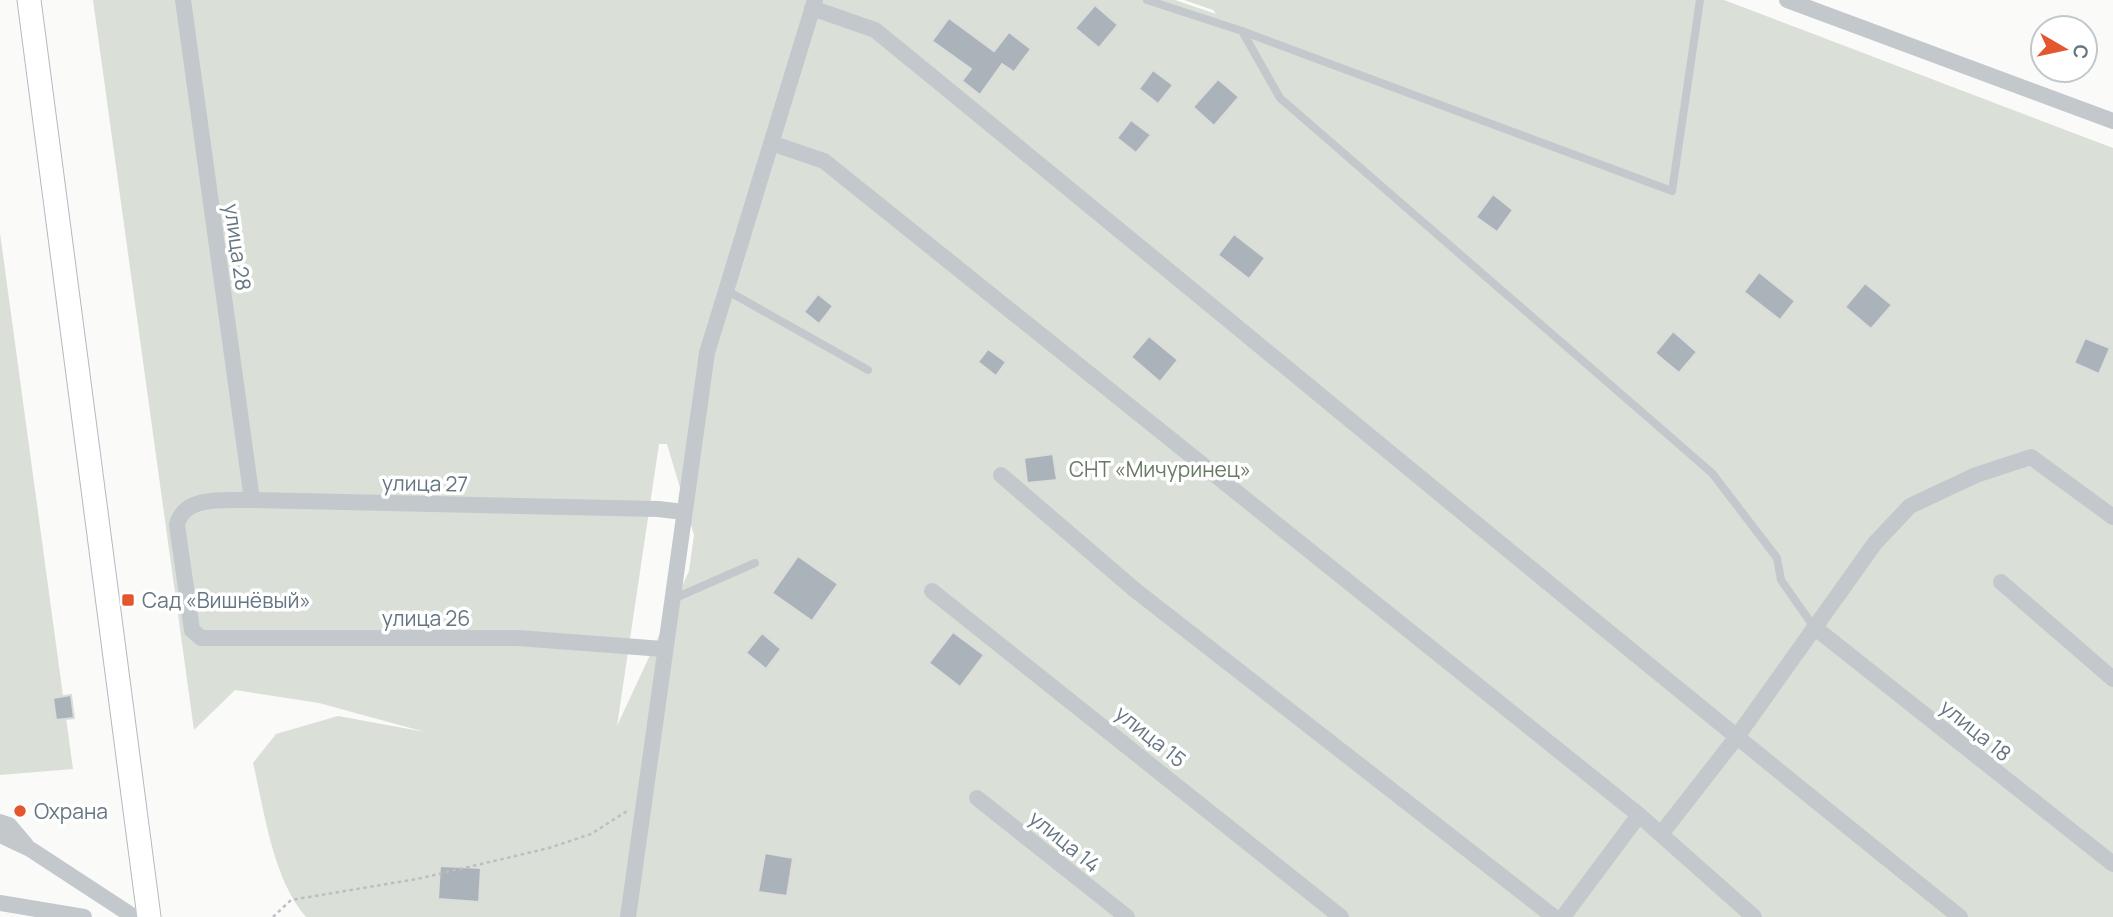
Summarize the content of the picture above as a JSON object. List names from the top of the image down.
{
  "streets": {
    "street": [
      "улица 28",
      "улица 27",
      "улица 26",
      "улица 18",
      "улица 15",
      "улица 14"
    ]
  },
  "crossings": [
    ["улица 28", "улица 27"],
    ["улица 27", "улица 26"]
  ],
  "parks": ["СНТ «Мичуринец»"],
  "places": {
    "transit": ["Сад «Вишнёвый»"],
    "other": ["Охрана"]
  },
  "north": "right"
}
